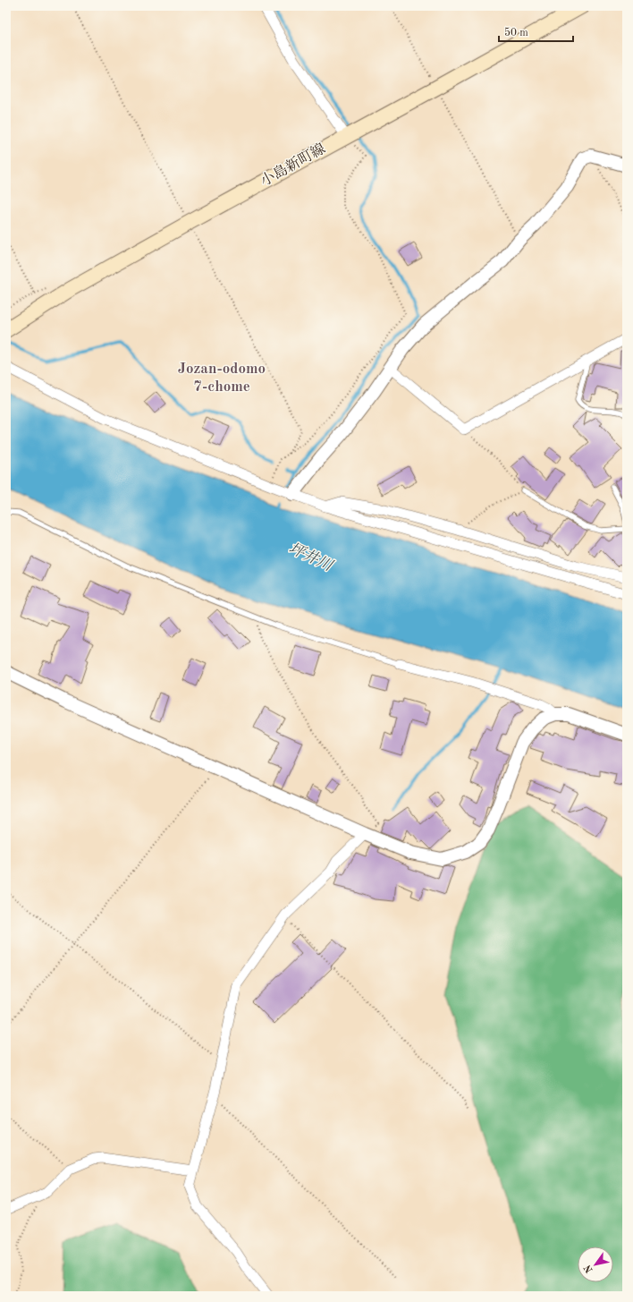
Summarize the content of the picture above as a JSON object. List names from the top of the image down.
{
  "streets": {
    "main road": ["小島新町線"]
  },
  "districts": ["Jozan-odomo 7-chome"],
  "water": ["坪井川"],
  "scale_bar": "50 m",
  "north": "bottom left"
}
